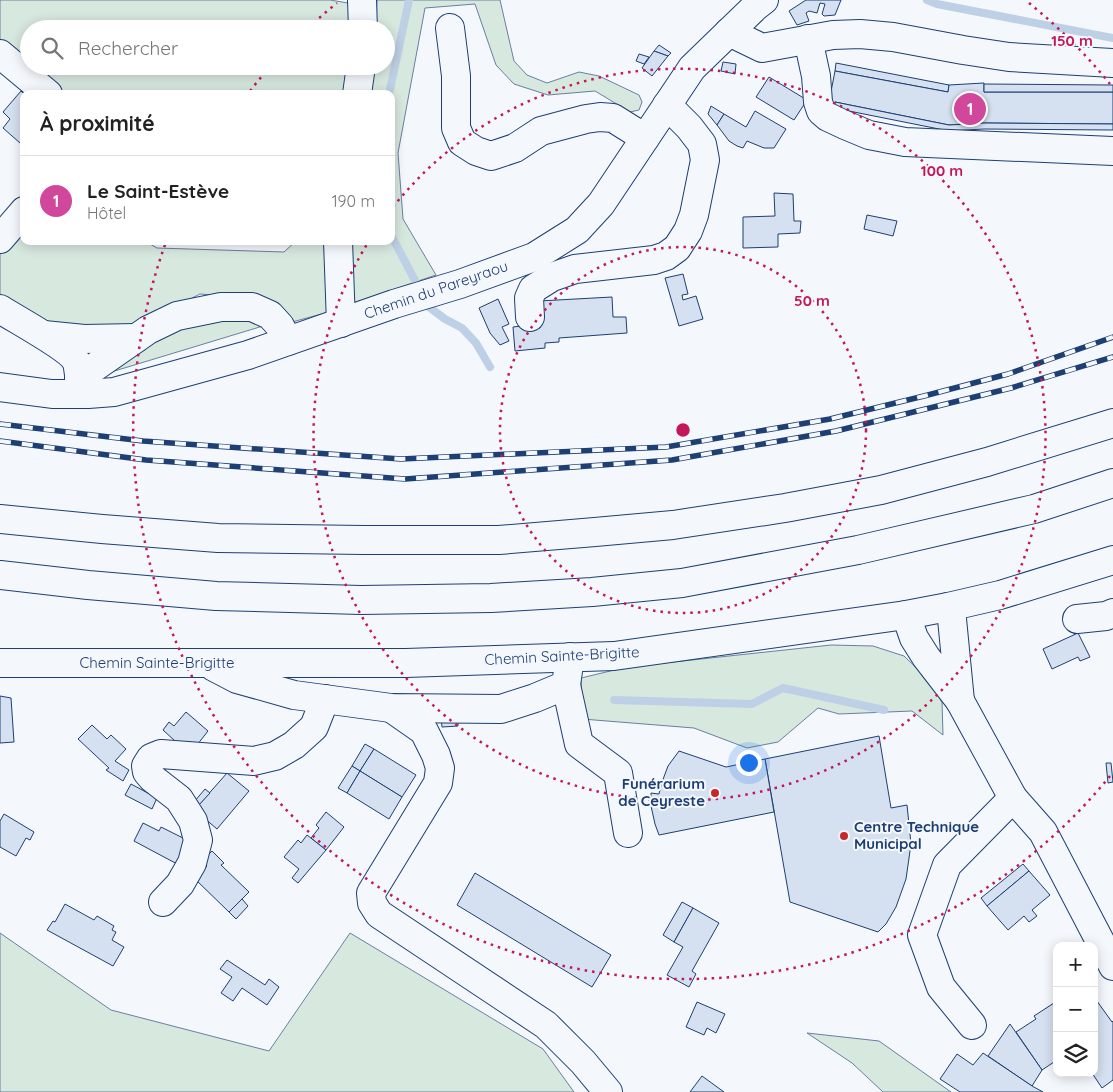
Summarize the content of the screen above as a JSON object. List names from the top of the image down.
{
  "streets": {
    "main road": ["Chemin du Pareyraou", "Chemin Sainte-Brigitte"]
  },
  "places": ["Funérarium de Ceyreste", "Centre Technique Municipal"],
  "page": {
    "search": "Rechercher",
    "heading": "À proximité",
    "pins": "1",
    "list": [
      {
        "mark": "1",
        "name": "Le Saint-Estève",
        "note": "Hôtel",
        "value": "190 m"
      }
    ],
    "map_buttons": ["+", "−"]
  },
  "rings": ["150 m", "100 m", "50 m"]
}
